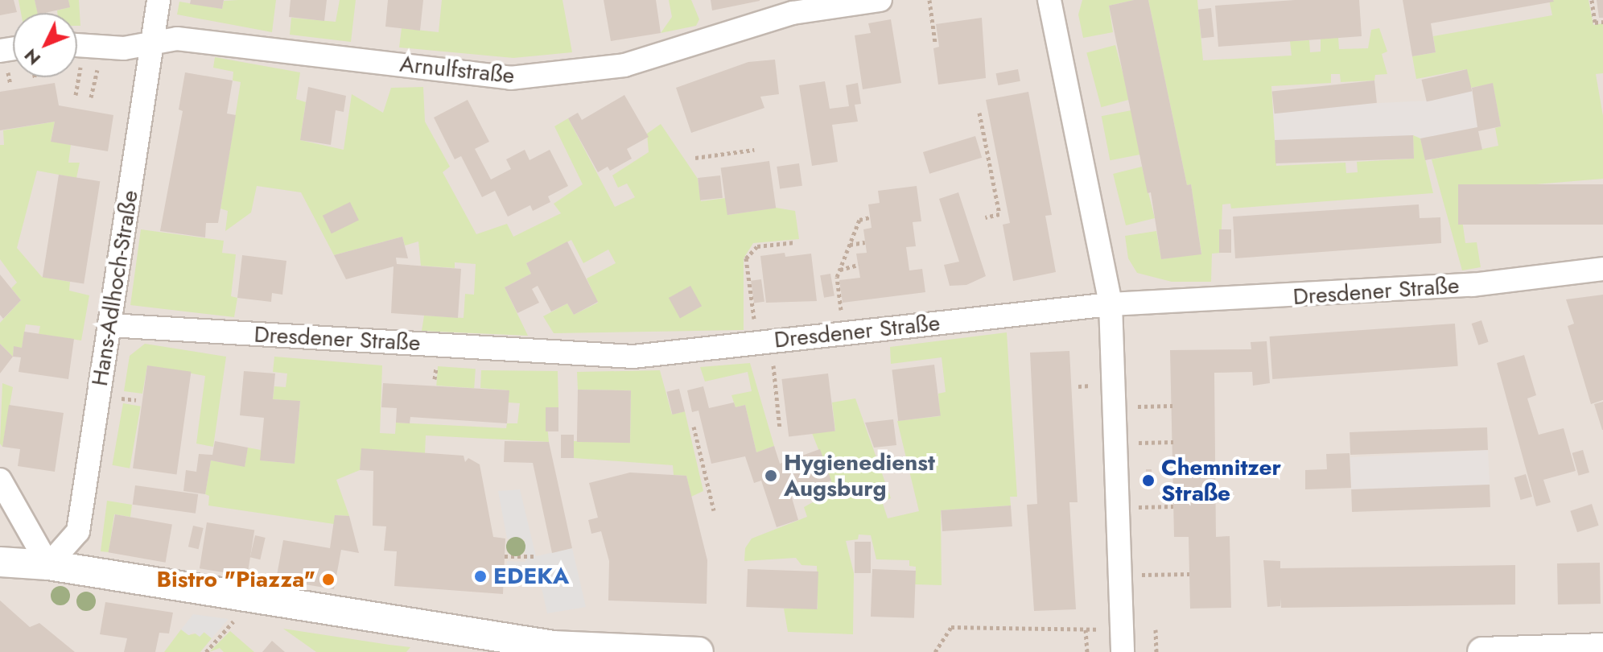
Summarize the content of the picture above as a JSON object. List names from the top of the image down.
{
  "streets": {
    "street": ["Arnulfstraße", "Hans-Adlhoch-Straße", "Dresdener Straße"]
  },
  "crossings": [
    ["Arnulfstraße", "Hans-Adlhoch-Straße"],
    ["Hans-Adlhoch-Straße", "Dresdener Straße"]
  ],
  "places": [
    "Hygienedienst Augsburg",
    "Chemnitzer Straße",
    "EDEKA",
    "Bistro \"Piazza\""
  ],
  "north": "bottom left"
}
